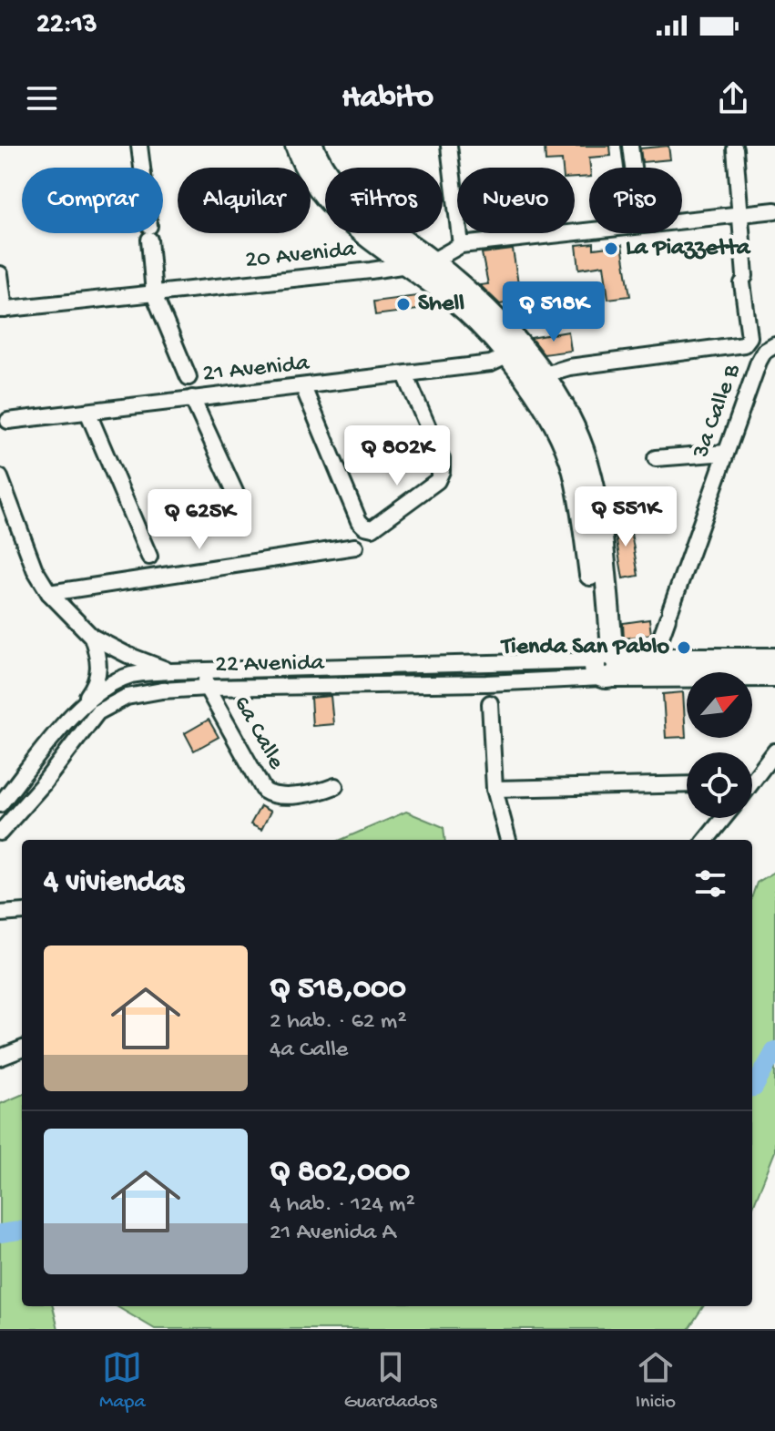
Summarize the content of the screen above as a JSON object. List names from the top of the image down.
{
  "streets": {
    "street": [
      "20 Avenida",
      "21 Avenida",
      "3a Calle B",
      "22 Avenida",
      "6a Calle"
    ]
  },
  "crossings": [
    ["20 Avenida", "3a Calle B"],
    ["22 Avenida", "6a Calle"]
  ],
  "places": ["La Piazzetta", "Shell", "Tienda San Pablo"],
  "north": "top right",
  "page": {
    "status": "22:13",
    "header": "Habito",
    "chip": [
      "Comprar",
      "Alquilar",
      "Filtros",
      "Nuevo",
      "Piso"
    ],
    "price": [
      "Q 518K",
      "Q 802K",
      "Q 551K",
      "Q 625K"
    ],
    "heading": "4 viviendas",
    "list": [
      {
        "name": "Q 518,000",
        "note": "2 hab. · 62 m² · 4a Calle"
      },
      {
        "name": "Q 802,000",
        "note": "4 hab. · 124 m² · 21 Avenida A"
      }
    ],
    "tabs": ["Mapa", "Guardados", "Inicio"]
  }
}
